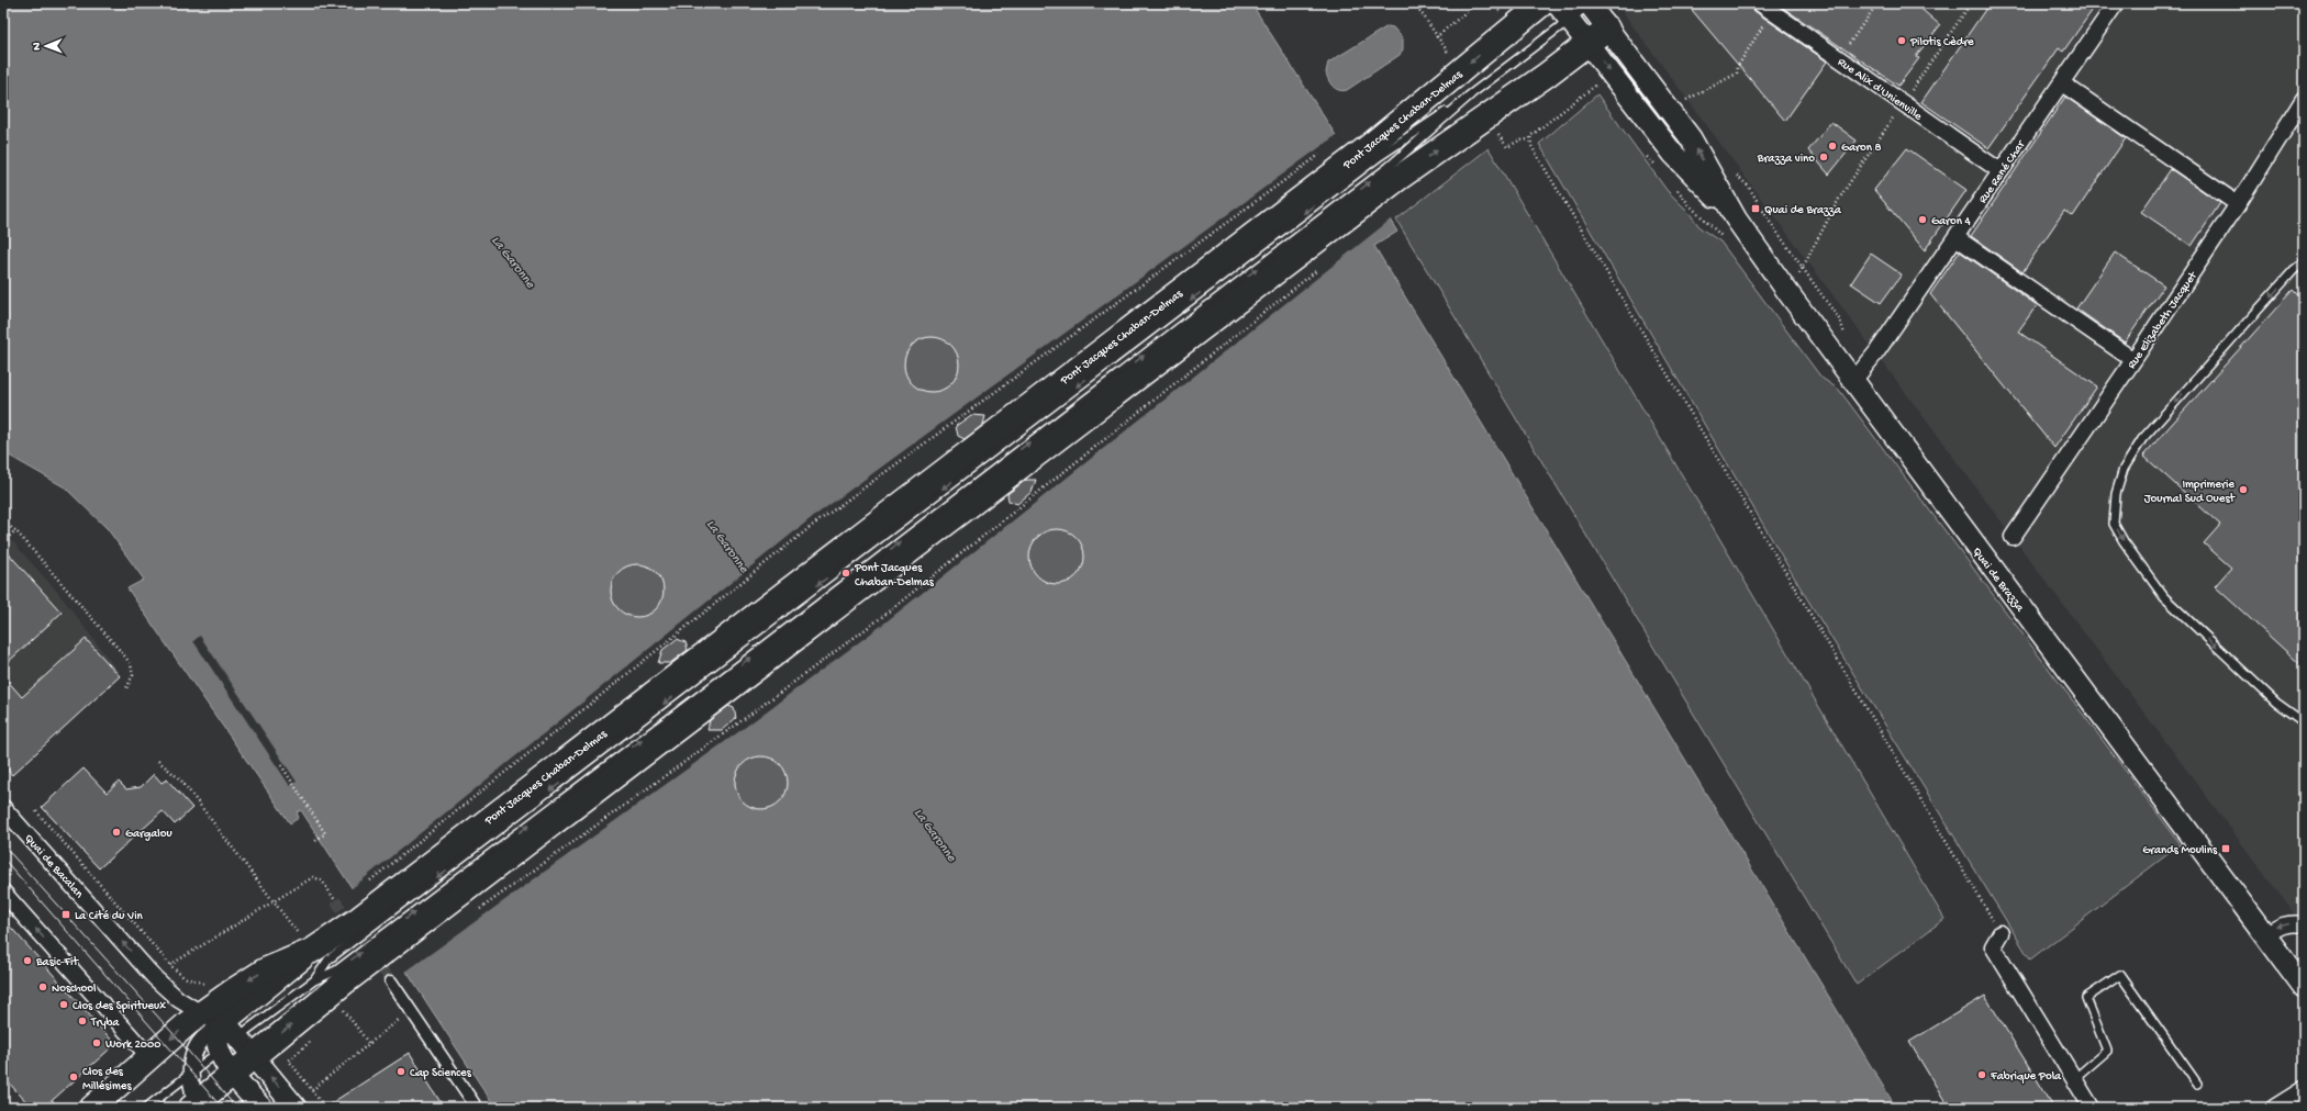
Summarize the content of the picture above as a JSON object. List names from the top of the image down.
{
  "streets": {
    "main road": ["Pont Jacques Chaban-Delmas", "Quai de Brazza"],
    "street": [
      "Rue Alix d'Unienville",
      "Rue René Char",
      "Rue Elizabeth Jacquet",
      "Quai de Bacalan"
    ]
  },
  "crossings": [
    ["Rue Alix d'Unienville", "Rue René Char"],
    ["Pont Jacques Chaban-Delmas", "Quai de Bacalan"],
    ["Rue René Char", "Quai de Brazza"]
  ],
  "water": ["La Garonne"],
  "places": {
    "other": [
      "Pilotis Cèdre",
      "Garon 8",
      "Brazza vino",
      "Garon 4",
      "Imprimerie Journal Sud Ouest",
      "Pont Jacques Chaban-Delmas",
      "Gargalou",
      "Basic-Fit",
      "Noschool",
      "Clos des Spiritueux",
      "Tryba",
      "Work 2000",
      "Cap Sciences",
      "Fabrique Pola",
      "Clos des Millésimes"
    ],
    "transit": ["Quai de Brazza", "Grands Moulins", "La Cité du Vin"]
  },
  "north": "left"
}
